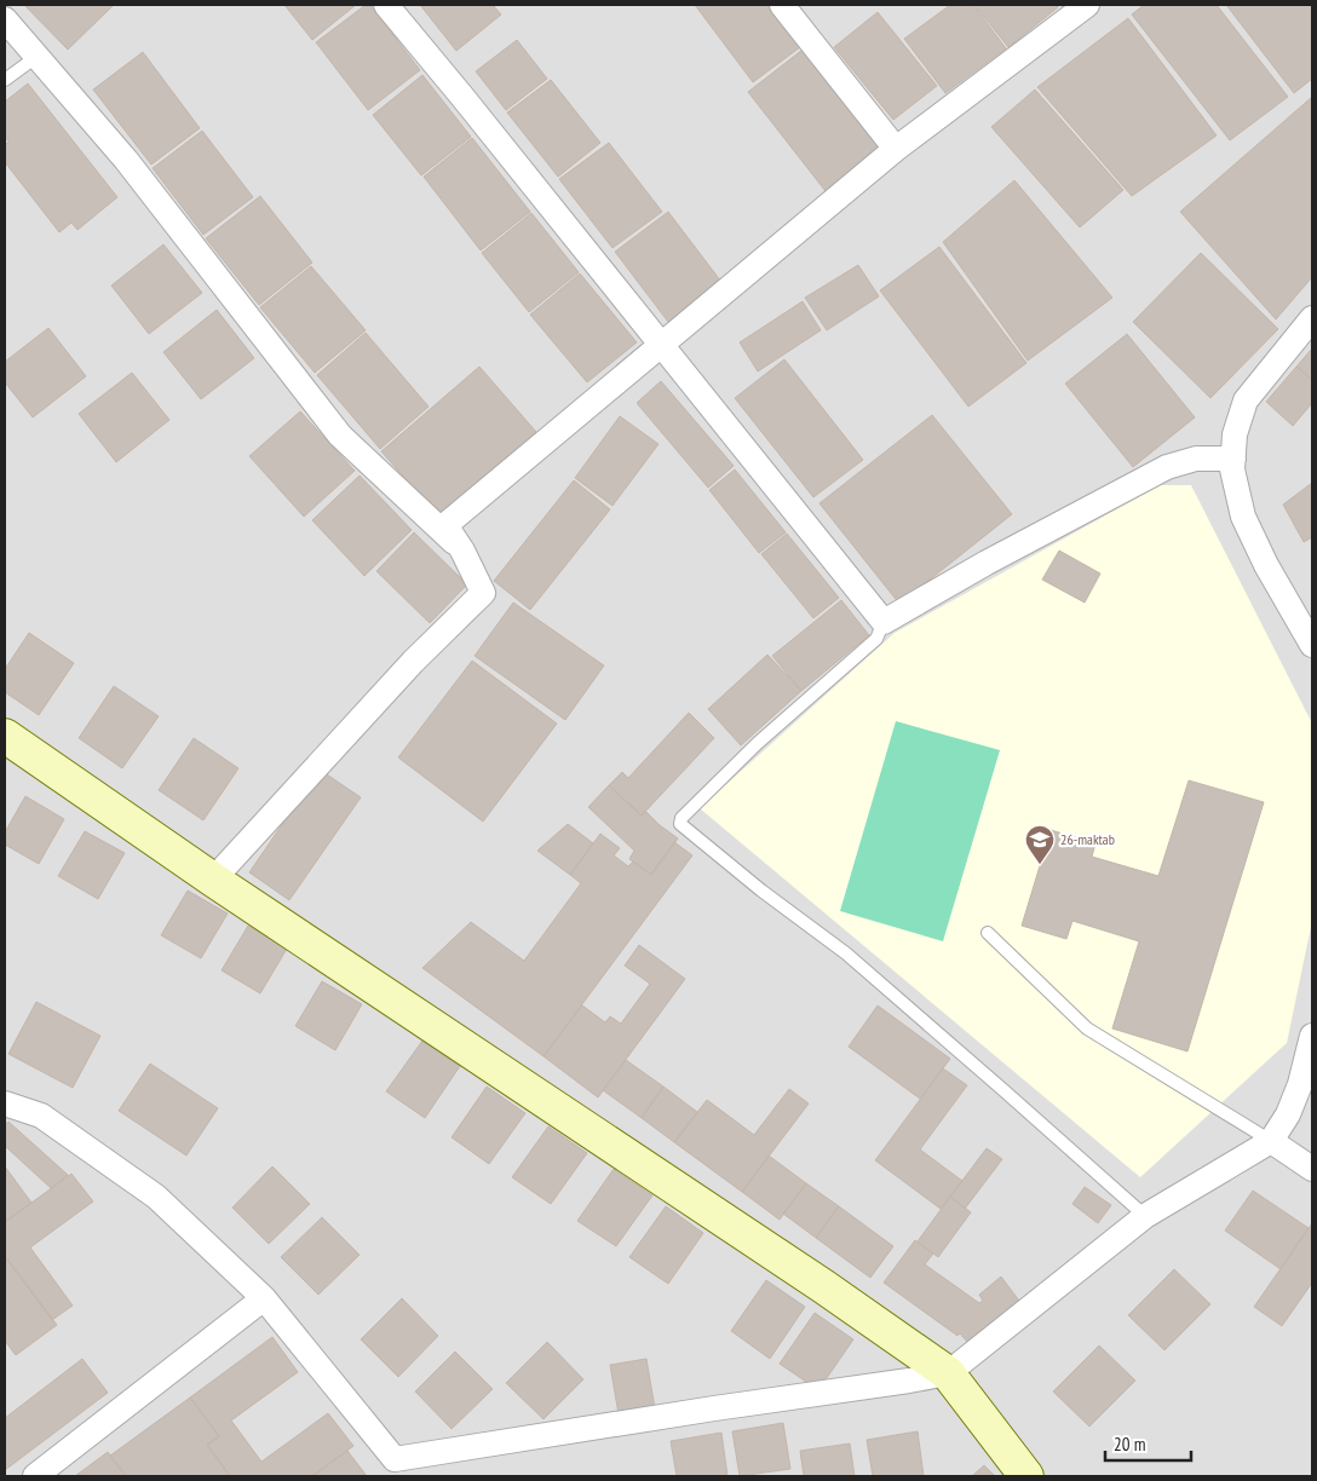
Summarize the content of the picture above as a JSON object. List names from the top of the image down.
{
  "places": {
    "school or university": ["26-maktab"]
  },
  "scale_bar": "20 m"
}
